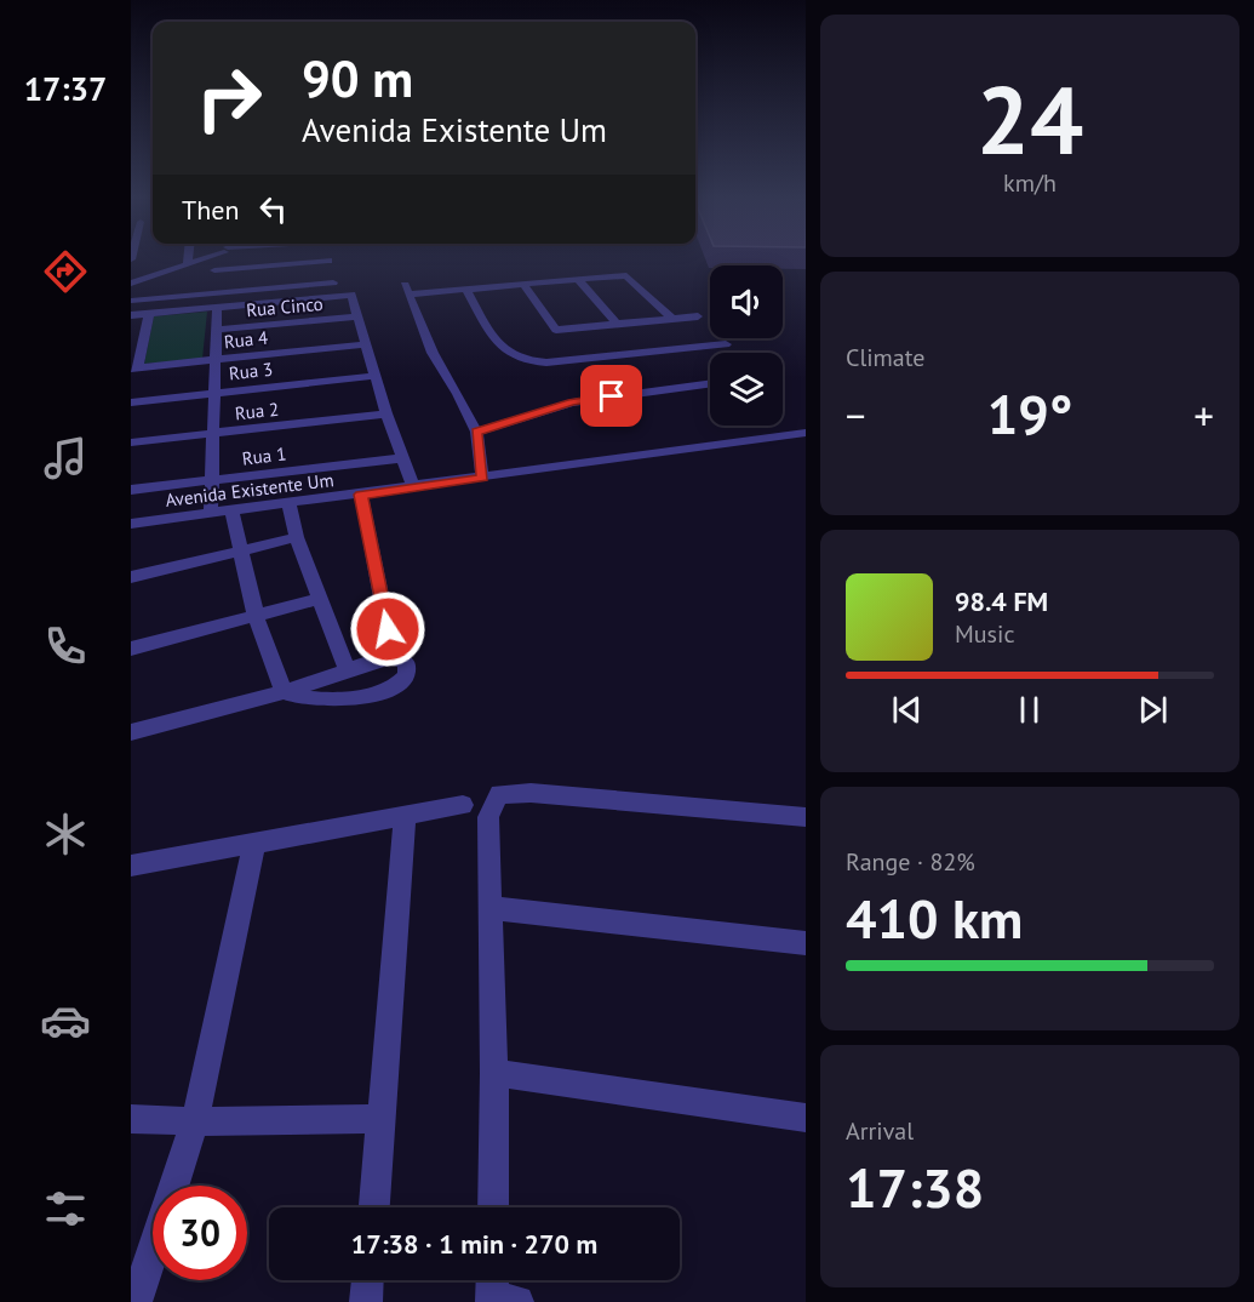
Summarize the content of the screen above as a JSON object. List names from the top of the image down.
{
  "streets": {
    "street": [
      "Rua Cinco",
      "Rua 4",
      "Rua 3",
      "Rua 2",
      "Rua 1",
      "Avenida Existente Um"
    ]
  },
  "page": {
    "tabs": "17:37",
    "tile": [
      ["24", "km/h"],
      "Climate",
      ["Range · 82%", "410 km"],
      ["Arrival", "17:38"]
    ],
    "turn": ["90 m", "Avenida Existente Um"],
    "then": "Then",
    "heat": ["−", "19°", "+"],
    "song": ["98.4 FM", "Music"],
    "limit": "30",
    "trip": "17:38 · 1 min · 270 m"
  }
}
